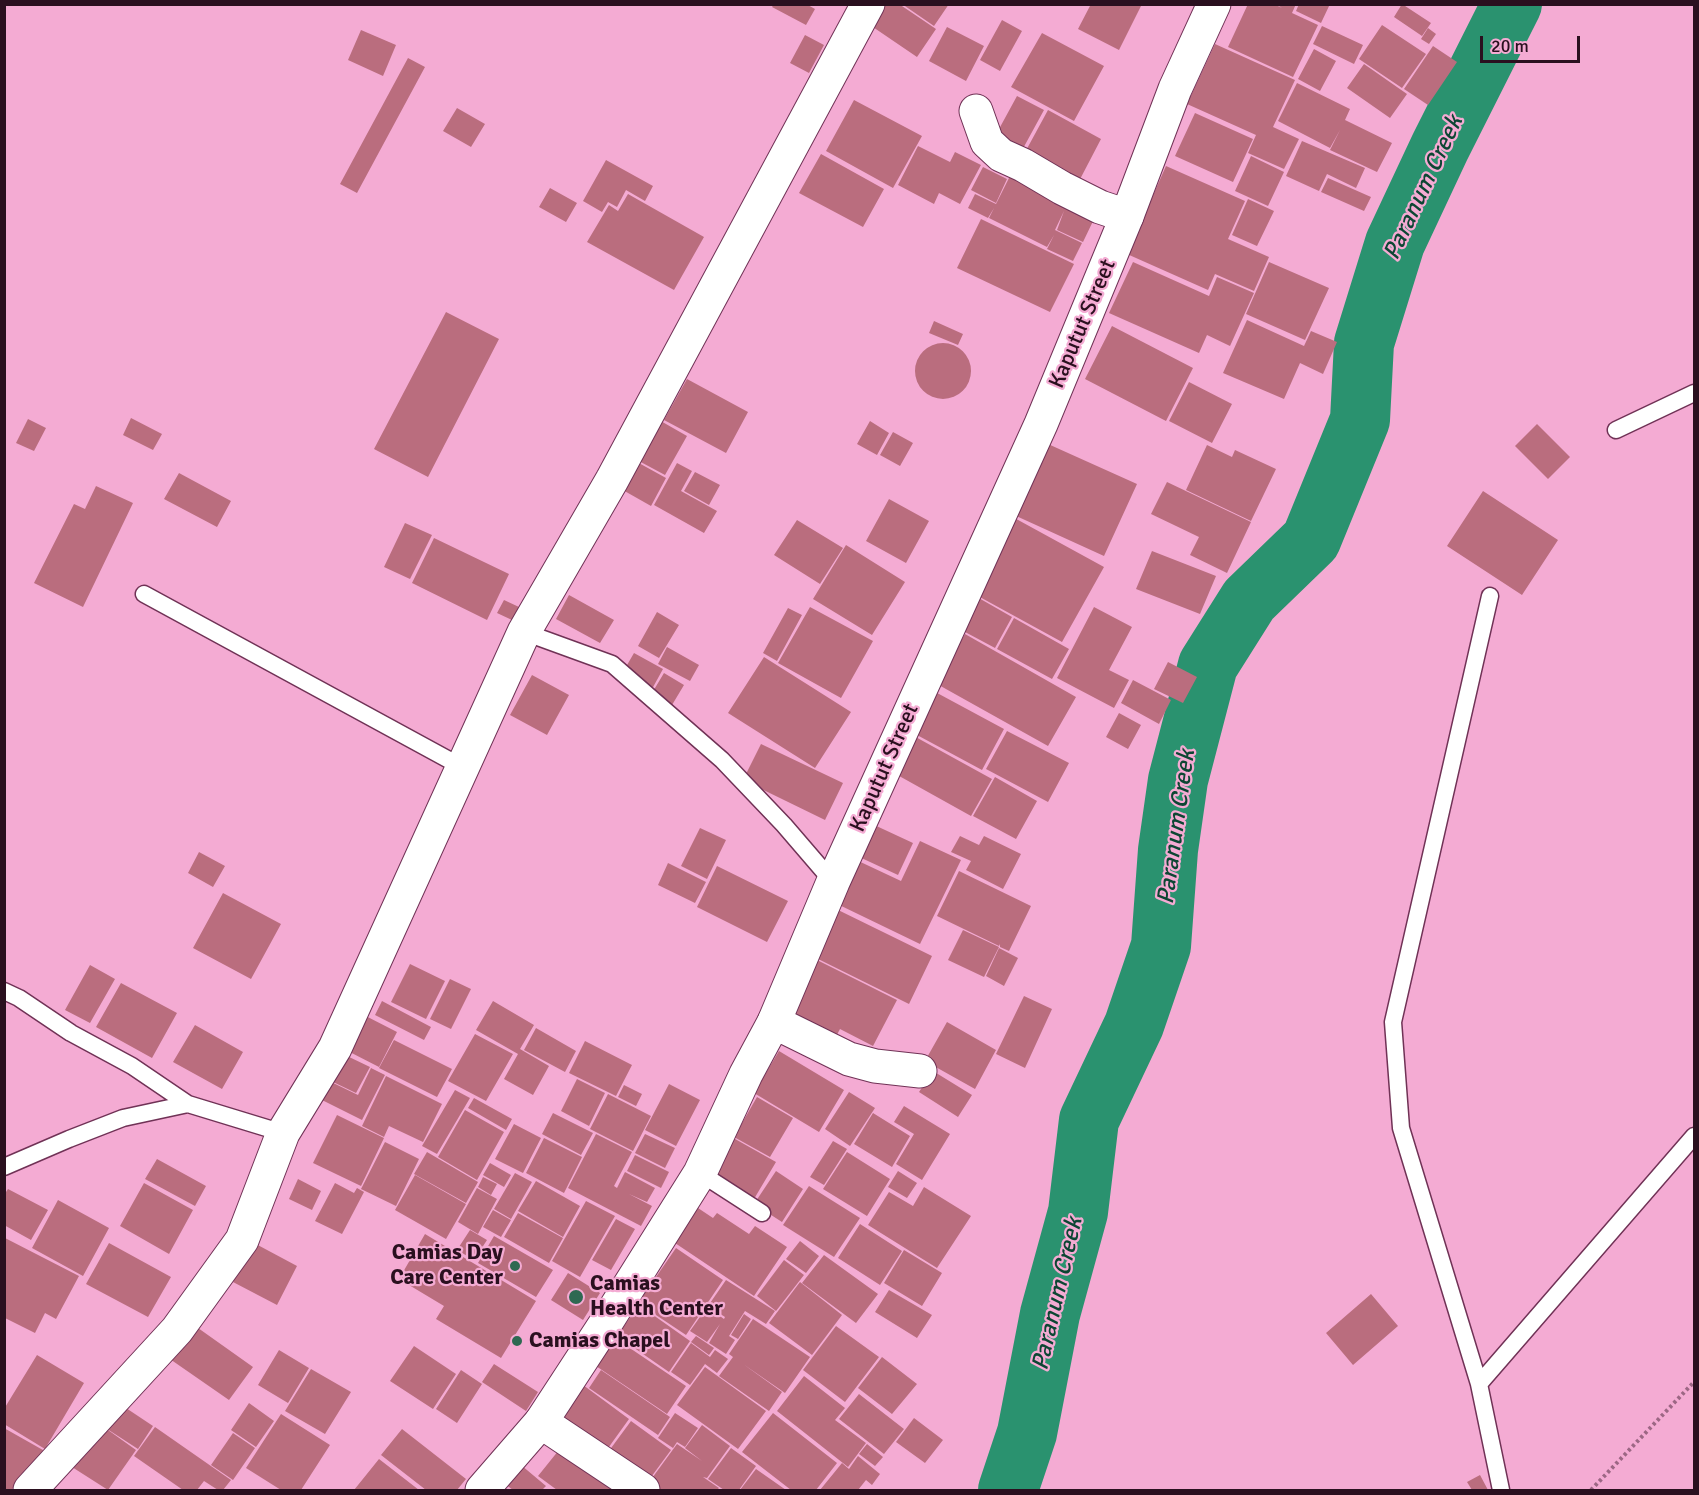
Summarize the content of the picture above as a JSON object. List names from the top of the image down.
{
  "streets": {
    "street": ["Kaputut Street"]
  },
  "water": ["Paranum Creek"],
  "places": ["Camias Day Care Center", "Camias Health Center", "Camias Chapel"],
  "scale_bar": "20 m"
}
